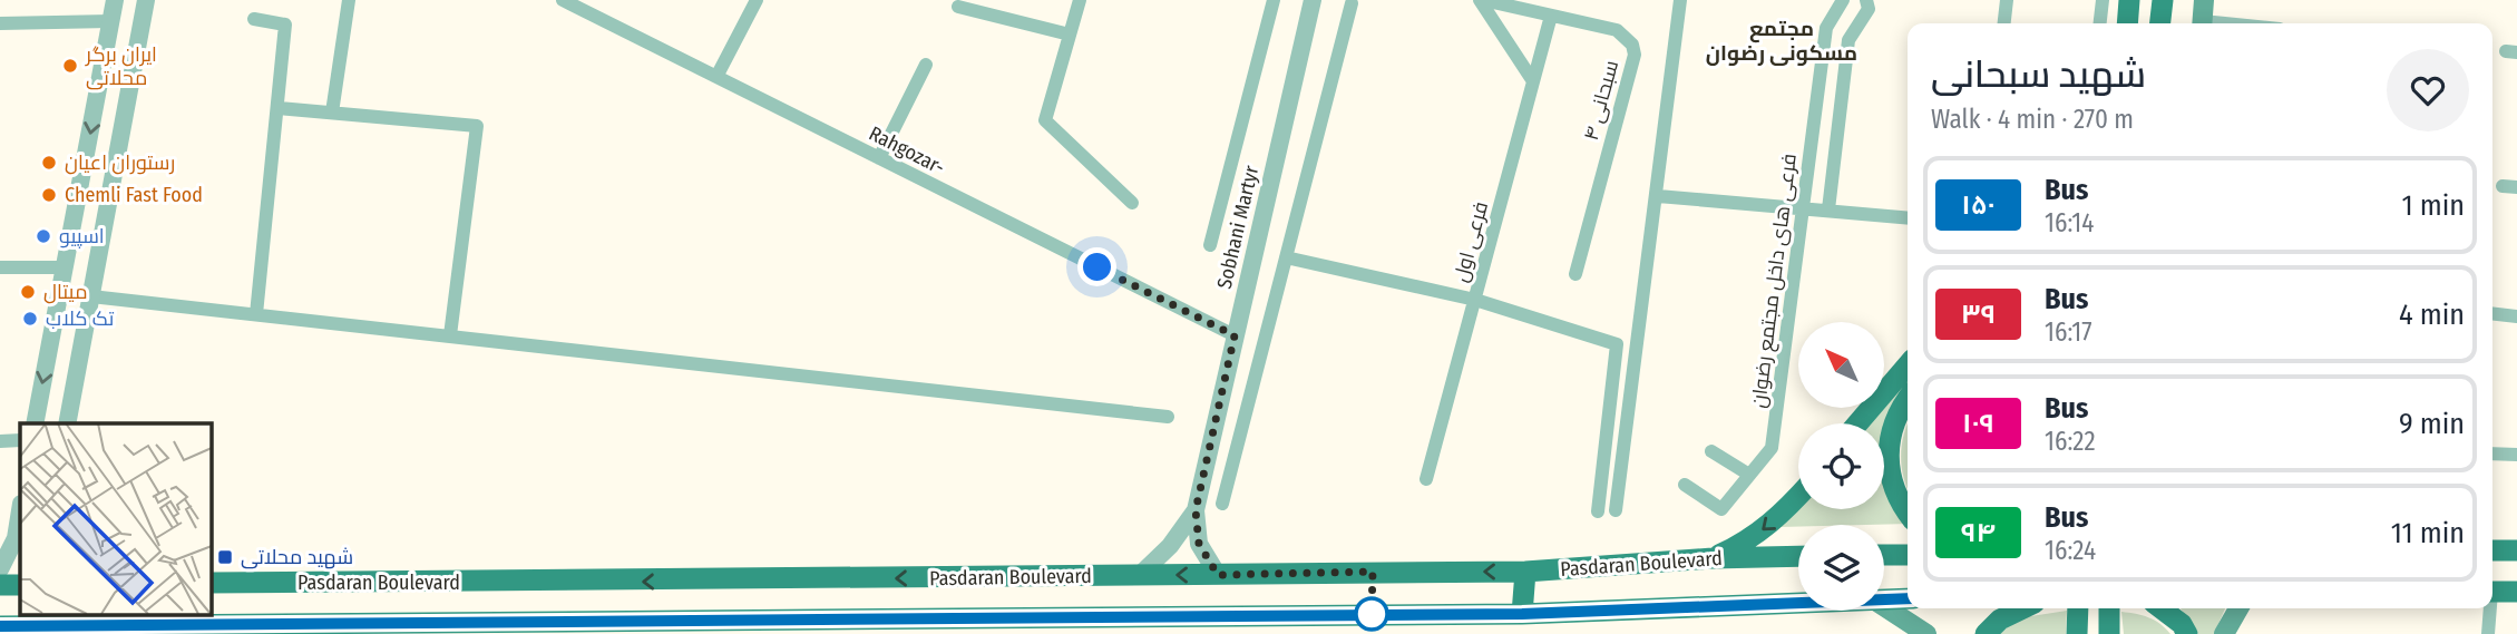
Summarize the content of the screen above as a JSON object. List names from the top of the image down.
{
  "streets": {
    "main road": ["Pasdaran Boulevard"],
    "street": [
      "سبحانی ۴",
      "Rahgozar-",
      "Sobhani Martyr",
      "فرعی اول",
      "فرعی های داخل مجتمع رضوان"
    ]
  },
  "crossings": [
    ["سبحانی ۴", "فرعی اول"],
    ["Rahgozar-", "Sobhani Martyr"]
  ],
  "districts": ["مجتمع مسکونی رضوان"],
  "places": {
    "other": [
      "ایران برگر محلاتی",
      "رستوران اعیان",
      "Chemli Fast Food",
      "اسپیو",
      "میتال",
      "تک کلاب"
    ],
    "transit": ["شهید محلاتی"]
  },
  "lines": ["bus line ۱۵۰"],
  "north": "top left",
  "page": {
    "heading": ["شهید سبحانی", "Walk · 4 min · 270 m"],
    "list": [
      {
        "mark": "۱۵۰",
        "name": "Bus",
        "note": "16:14",
        "value": "1 min"
      },
      {
        "mark": "۳۹",
        "name": "Bus",
        "note": "16:17",
        "value": "4 min"
      },
      {
        "mark": "۱۰۹",
        "name": "Bus",
        "note": "16:22",
        "value": "9 min"
      },
      {
        "mark": "۹۴",
        "name": "Bus",
        "note": "16:24",
        "value": "11 min"
      }
    ]
  }
}
